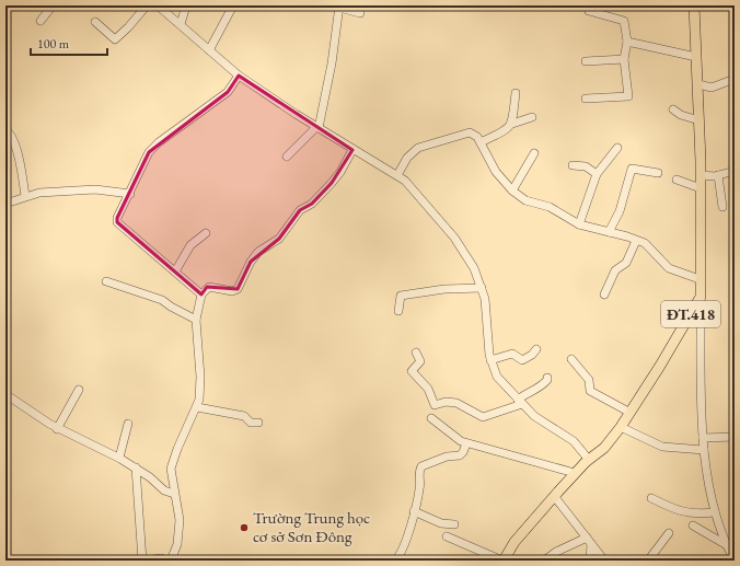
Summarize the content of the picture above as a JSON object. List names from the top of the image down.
{
  "streets": {
    "main road": ["ĐT.418"]
  },
  "places": ["Trường Trung học cơ sở Sơn Đông"],
  "scale_bar": "100 m"
}
